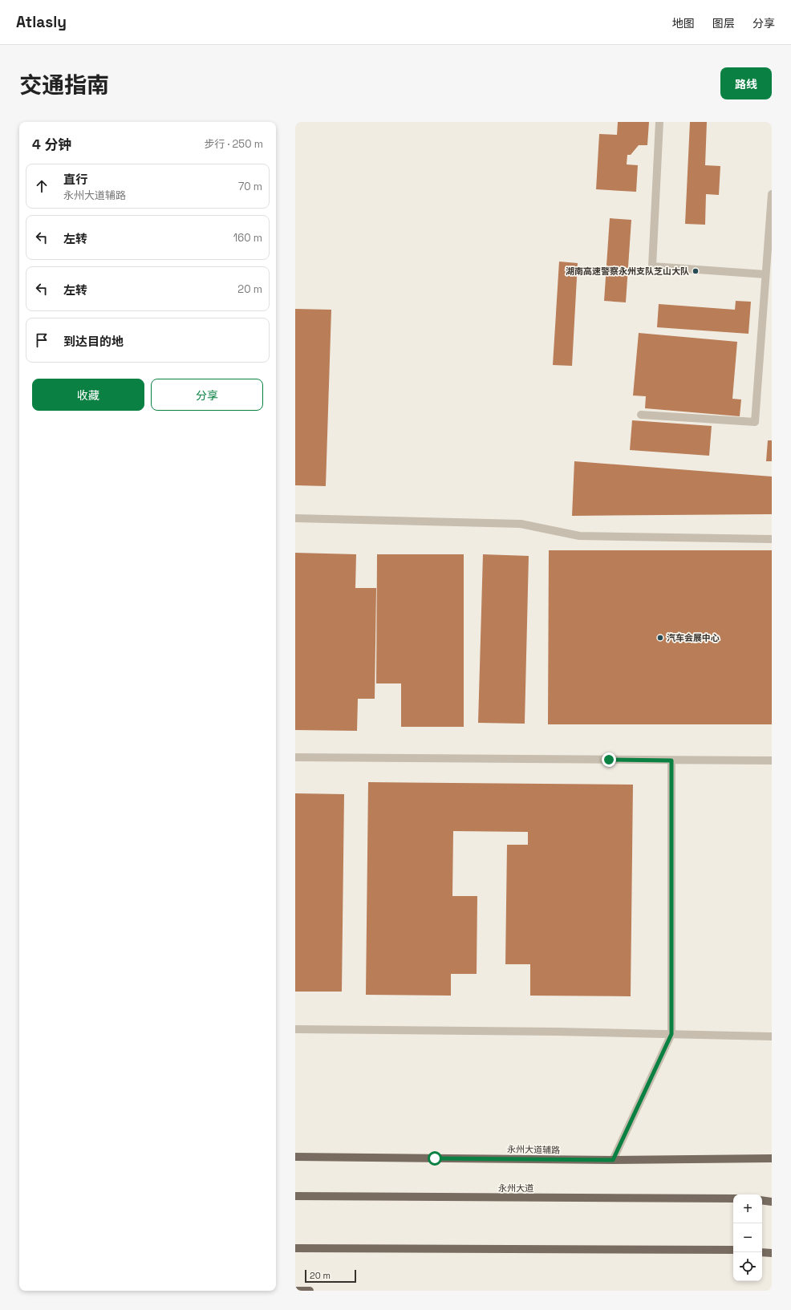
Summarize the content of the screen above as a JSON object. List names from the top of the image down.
{
  "streets": {
    "main road": ["永州大道辅路", "永州大道"]
  },
  "places": ["湖南高速警察永州支队芝山大队", "汽车会展中心"],
  "scale_bar": "20 m",
  "page": {
    "header": "Atlasly",
    "nav": ["地图", "图层", "分享"],
    "title": "交通指南",
    "buttons": [
      "路线",
      ["收藏", "分享"]
    ],
    "heading": ["4 分钟", "步行 · 250 m"],
    "list": [
      ["直行", "永州大道辅路", "70 m"],
      ["左转", "160 m"],
      ["左转", "20 m"],
      "到达目的地"
    ],
    "map_buttons": ["+", "−"],
    "scale": "20 m"
  }
}
